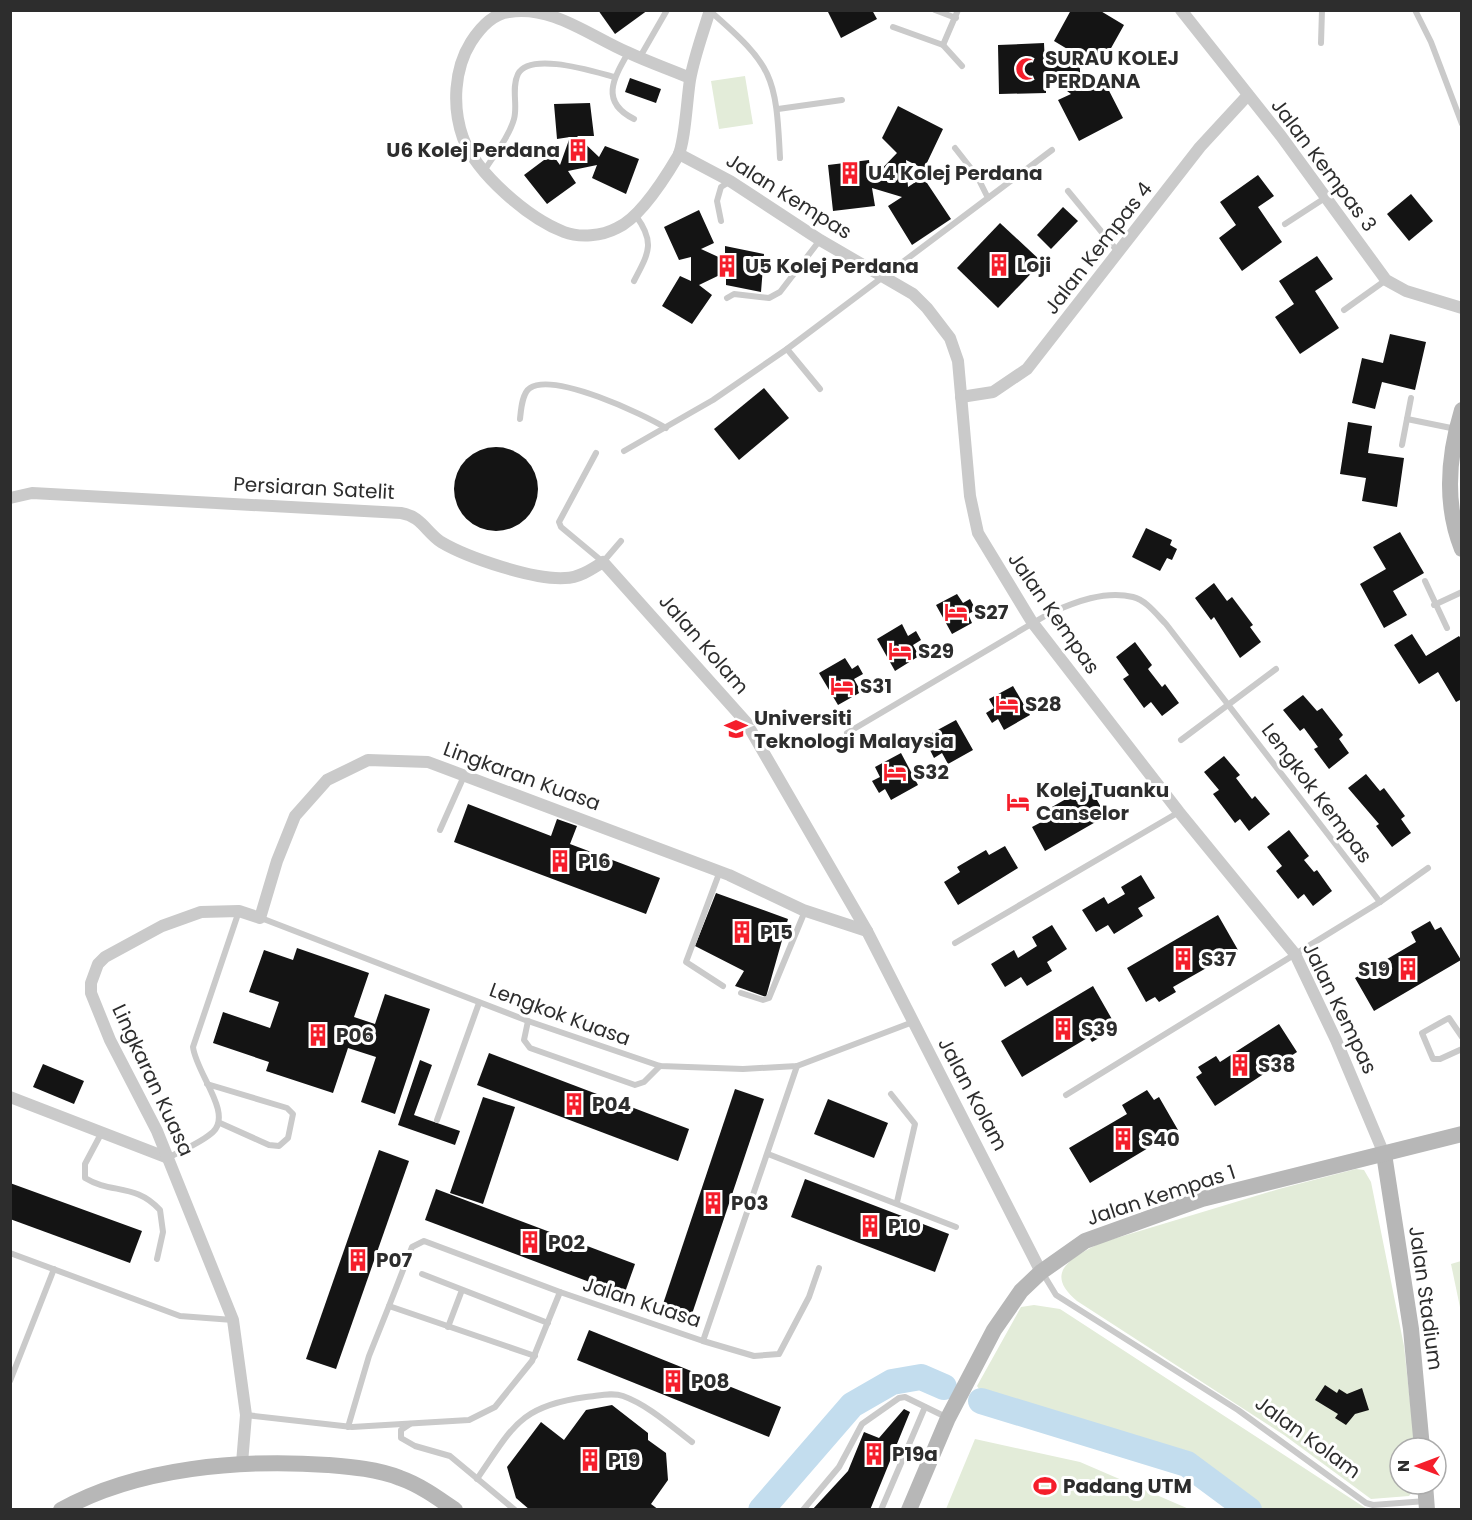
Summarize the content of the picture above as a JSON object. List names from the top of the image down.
{
  "streets": {
    "street": [
      "Jalan Kempas 3",
      "Jalan Kempas",
      "Jalan Kempas 4",
      "Persiaran Satelit",
      "Jalan Kolam",
      "Lingkaran Kuasa",
      "Jalan Kempas 1",
      "Jalan Stadium"
    ],
    "lane": ["Lengkok Kempas", "Lengkok Kuasa", "Jalan Kuasa"]
  },
  "crossings": [
    ["Jalan Kempas 3", "Jalan Kempas 4"],
    ["Jalan Kempas", "Jalan Kempas 4"],
    ["Jalan Kempas", "Lengkok Kempas"],
    ["Jalan Kempas", "Jalan Kempas 1"],
    ["Jalan Kempas", "Jalan Stadium"],
    ["Persiaran Satelit", "Jalan Kolam"],
    ["Jalan Kolam", "Lingkaran Kuasa"],
    ["Jalan Kolam", "Lengkok Kuasa"],
    ["Jalan Kolam", "Jalan Kempas 1"],
    ["Lingkaran Kuasa", "Lengkok Kuasa"],
    ["Lingkaran Kuasa", "Jalan Kuasa"],
    ["Lengkok Kuasa", "Jalan Kuasa"],
    ["Jalan Kempas 1", "Jalan Stadium"]
  ],
  "places": {
    "mosque": ["SURAU KOLEJ PERDANA"],
    "building": [
      "U6 Kolej Perdana",
      "U4 Kolej Perdana",
      "Loji",
      "U5 Kolej Perdana",
      "P16",
      "P15",
      "S37",
      "S19",
      "S39",
      "P06",
      "S38",
      "P04",
      "S40",
      "P03",
      "P10",
      "P02",
      "P07",
      "P08",
      "P19a",
      "P19"
    ],
    "hotel": [
      "S27",
      "S29",
      "S31",
      "S28",
      "S32",
      "Kolej Tuanku Canselor"
    ],
    "school or university": ["Universiti Teknologi Malaysia"],
    "sports": ["Padang UTM"]
  },
  "north": "left"
}
